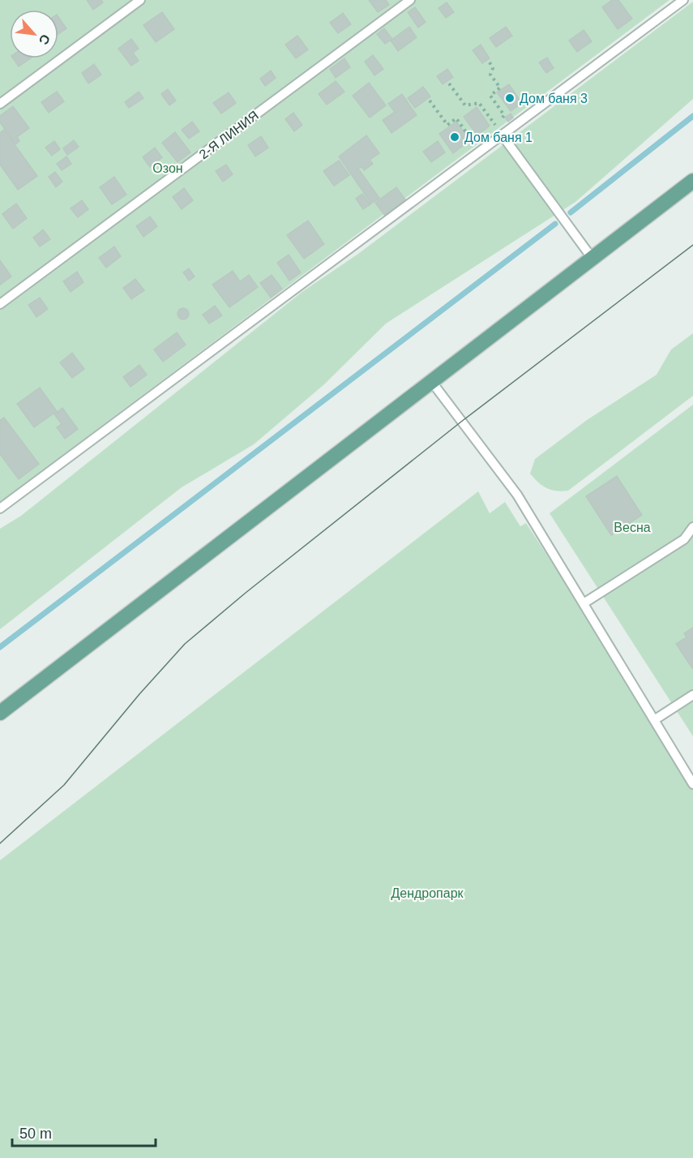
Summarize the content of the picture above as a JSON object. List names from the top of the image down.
{
  "streets": {
    "lane": ["2-Я ЛИНИЯ"]
  },
  "parks": ["Озон", "Весна", "Дендропарк"],
  "places": ["Дом баня 3", "Дом баня 1"],
  "scale_bar": "50 m",
  "north": "bottom right"
}
